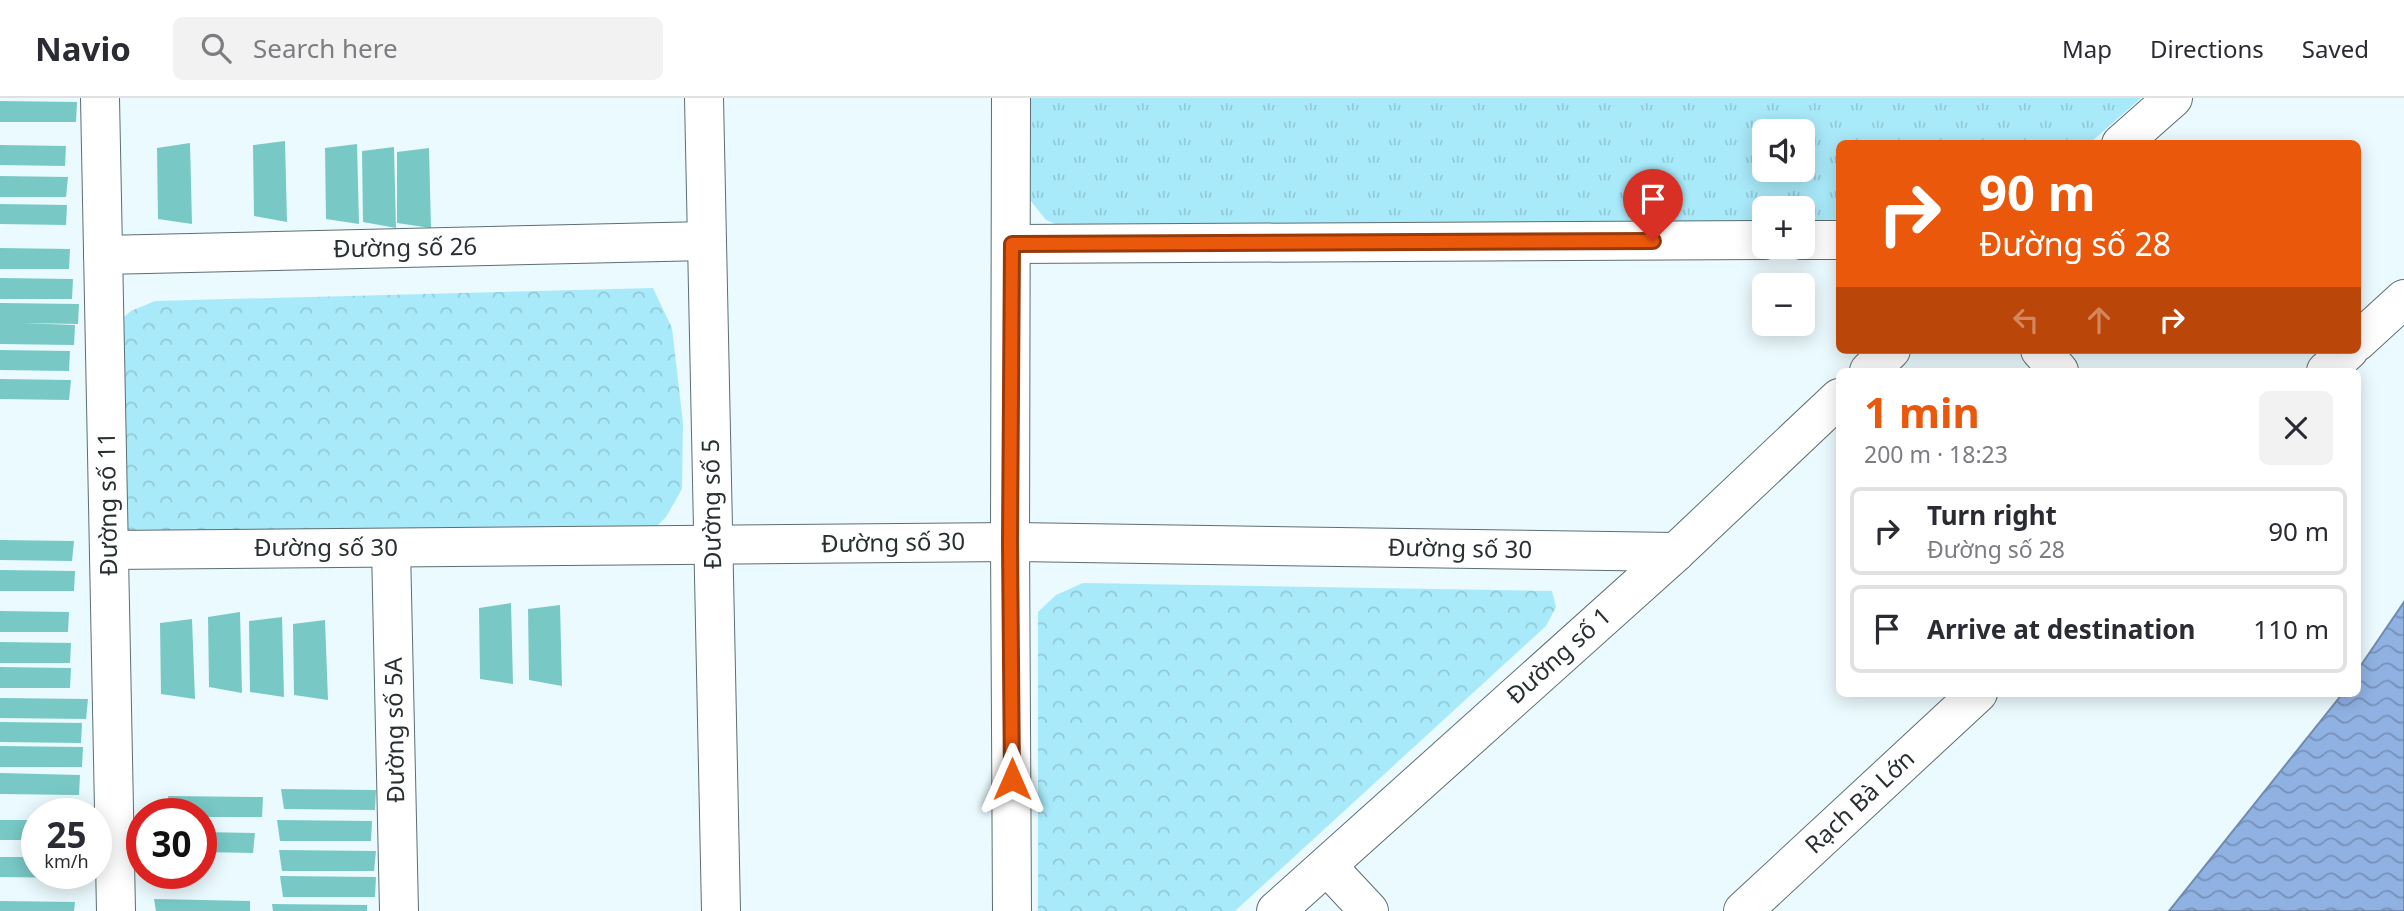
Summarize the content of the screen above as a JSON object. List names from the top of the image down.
{
  "streets": {
    "street": [
      "Đường số 26",
      "Đường số 11",
      "Đường số 5",
      "Đường số 30",
      "Đường số 1",
      "Đường số 5A",
      "Rạch Bà Lớn"
    ]
  },
  "crossings": [
    ["Đường số 26", "Đường số 11"],
    ["Đường số 26", "Đường số 5"],
    ["Đường số 11", "Đường số 30"],
    ["Đường số 5", "Đường số 30"],
    ["Đường số 30", "Đường số 1"],
    ["Đường số 30", "Đường số 5A"]
  ],
  "page": {
    "header": "Navio",
    "search": "Search here",
    "nav": ["Map", "Directions", "Saved"],
    "map_buttons": ["+", "−"],
    "turn": ["90 m", "Đường số 28"],
    "heading": ["1 min", "200 m · 18:23"],
    "list": [
      {
        "name": "Turn right",
        "note": "Đường số 28",
        "value": "90 m"
      },
      {
        "name": "Arrive at destination",
        "value": "110 m"
      }
    ],
    "speed": "25 km/h",
    "limit": "30"
  }
}
